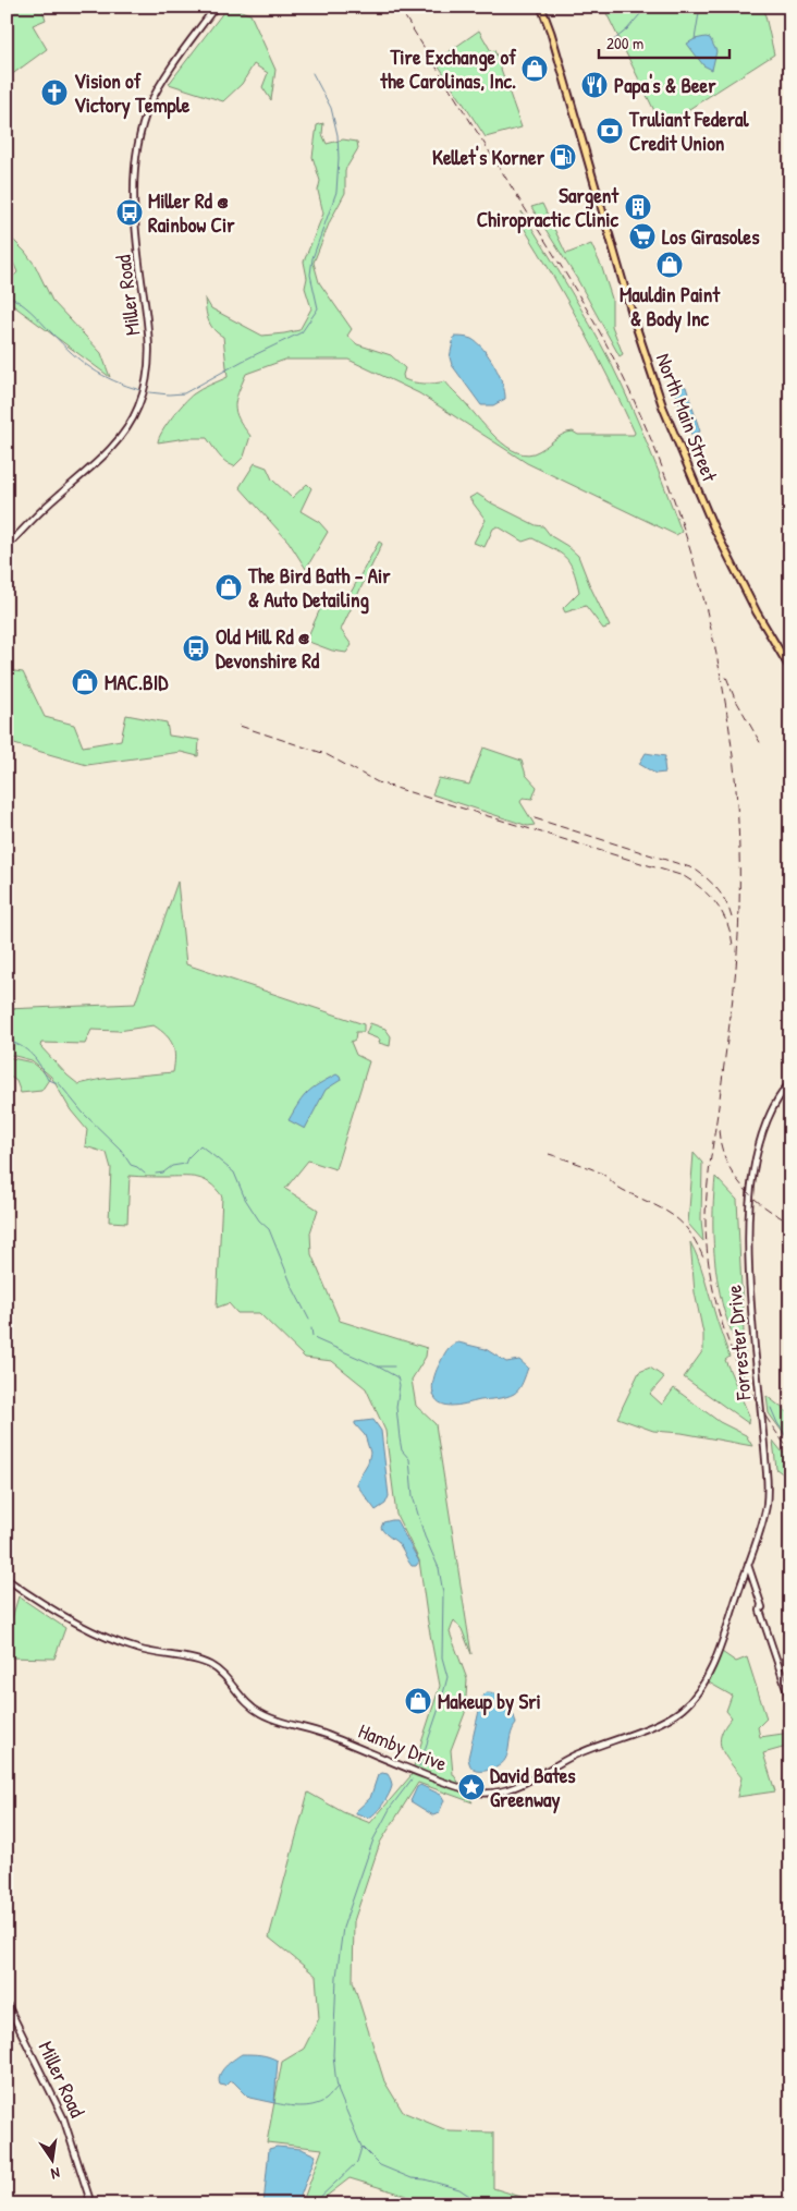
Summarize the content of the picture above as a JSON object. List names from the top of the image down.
{
  "streets": {
    "main road": ["North Main Street"],
    "street": ["Miller Road", "Forrester Drive", "Hamby Drive"]
  },
  "crossings": [
    ["Forrester Drive", "Hamby Drive"]
  ],
  "places": {
    "shop": [
      "Tire Exchange of the Carolinas, Inc.",
      "Mauldin Paint & Body Inc",
      "The Bird Bath - Air & Auto Detailing",
      "MAC.BID",
      "Makeup by Sri"
    ],
    "restaurant": ["Papa's & Beer"],
    "church": ["Vision of Victory Temple"],
    "bank": ["Truliant Federal Credit Union"],
    "fuel station": ["Kellet's Korner"],
    "building": ["Sargent Chiropractic Clinic"],
    "bus stop": ["Miller Rd @ Rainbow Cir", "Old Mill Rd @ Devonshire Rd"],
    "supermarket": ["Los Girasoles"],
    "place": ["David Bates Greenway"]
  },
  "scale_bar": "200 m",
  "north": "bottom"
}
